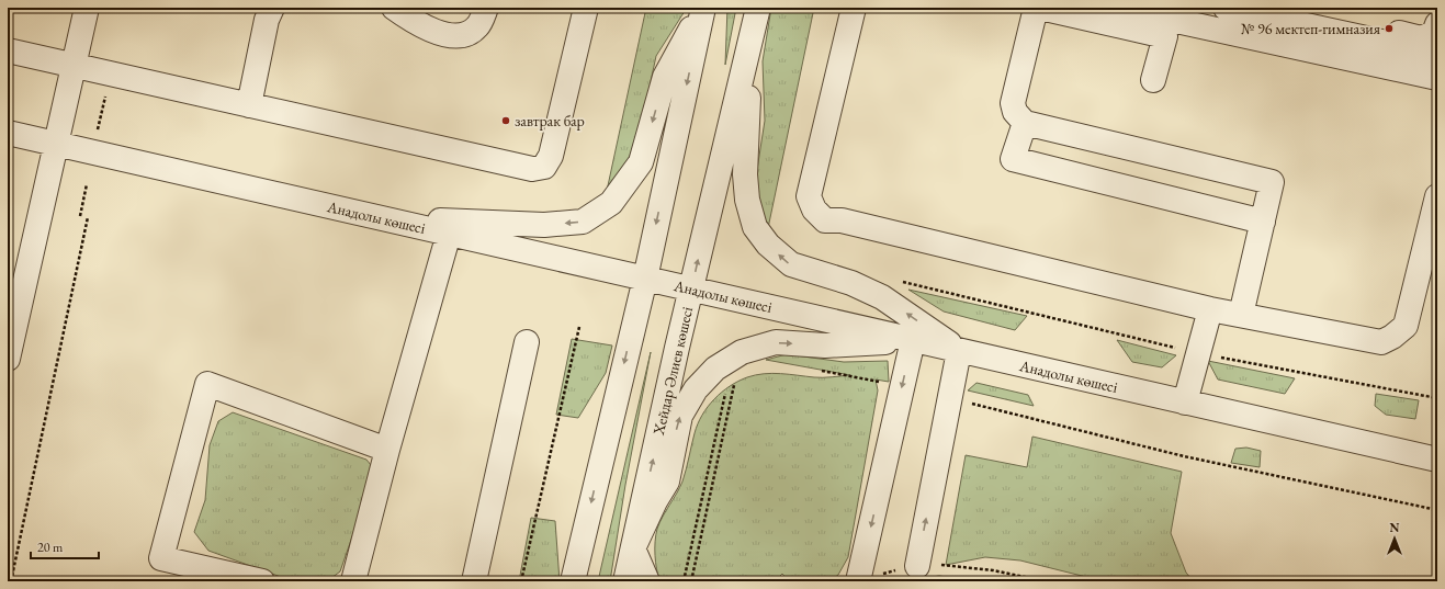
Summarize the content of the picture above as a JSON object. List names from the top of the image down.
{
  "streets": {
    "street": ["Анадолы көшесі", "Хейдар Әлиев көшесі"]
  },
  "crossings": [
    ["Анадолы көшесі", "Хейдар Әлиев көшесі"]
  ],
  "places": ["№ 96 мектеп-гимназия", "завтрак бар"],
  "scale_bar": "20 m",
  "north": "top"
}
